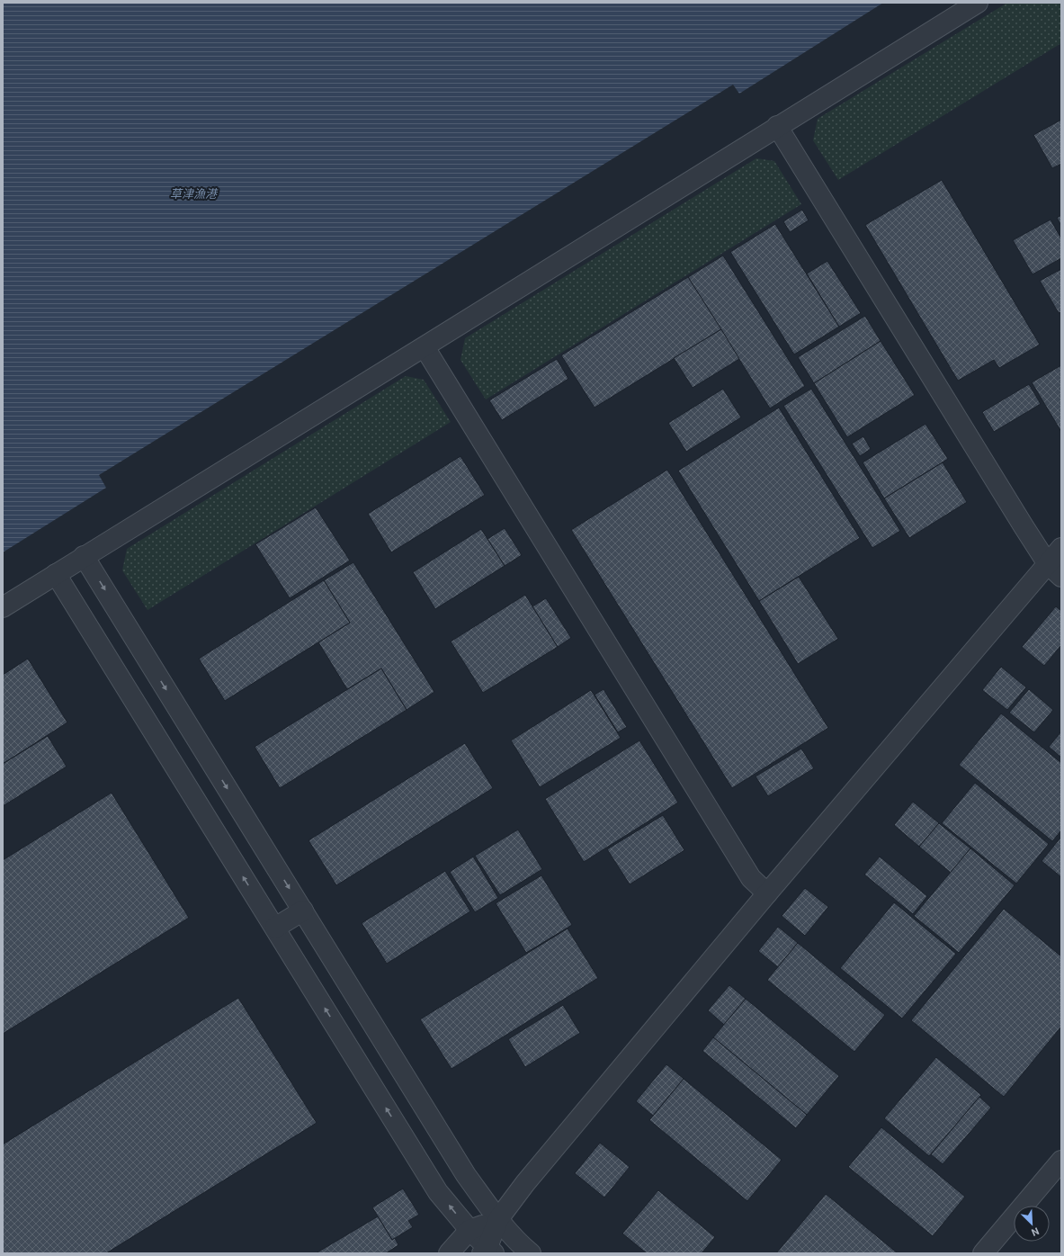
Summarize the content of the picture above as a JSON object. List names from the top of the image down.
{
  "water": ["草津漁港"],
  "north": "bottom right"
}
